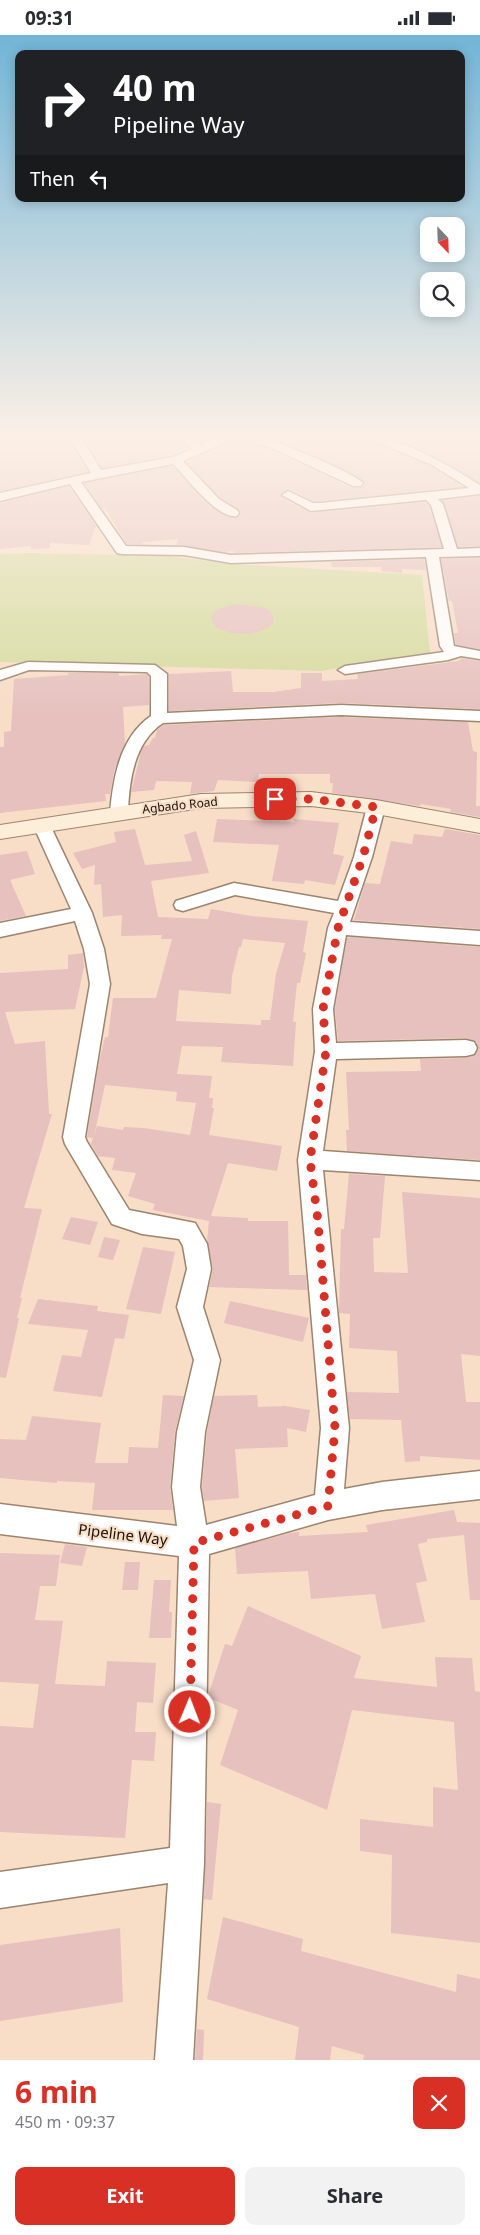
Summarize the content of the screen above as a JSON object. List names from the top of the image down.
{
  "streets": {
    "main road": ["Agbado Road"],
    "street": ["Pipeline Way"]
  },
  "north": "bottom right",
  "page": {
    "status": "09:31",
    "turn": ["40 m", "Pipeline Way"],
    "then": "Then",
    "heading": ["6 min", "450 m · 09:37"],
    "buttons": ["Exit", "Share"]
  }
}
